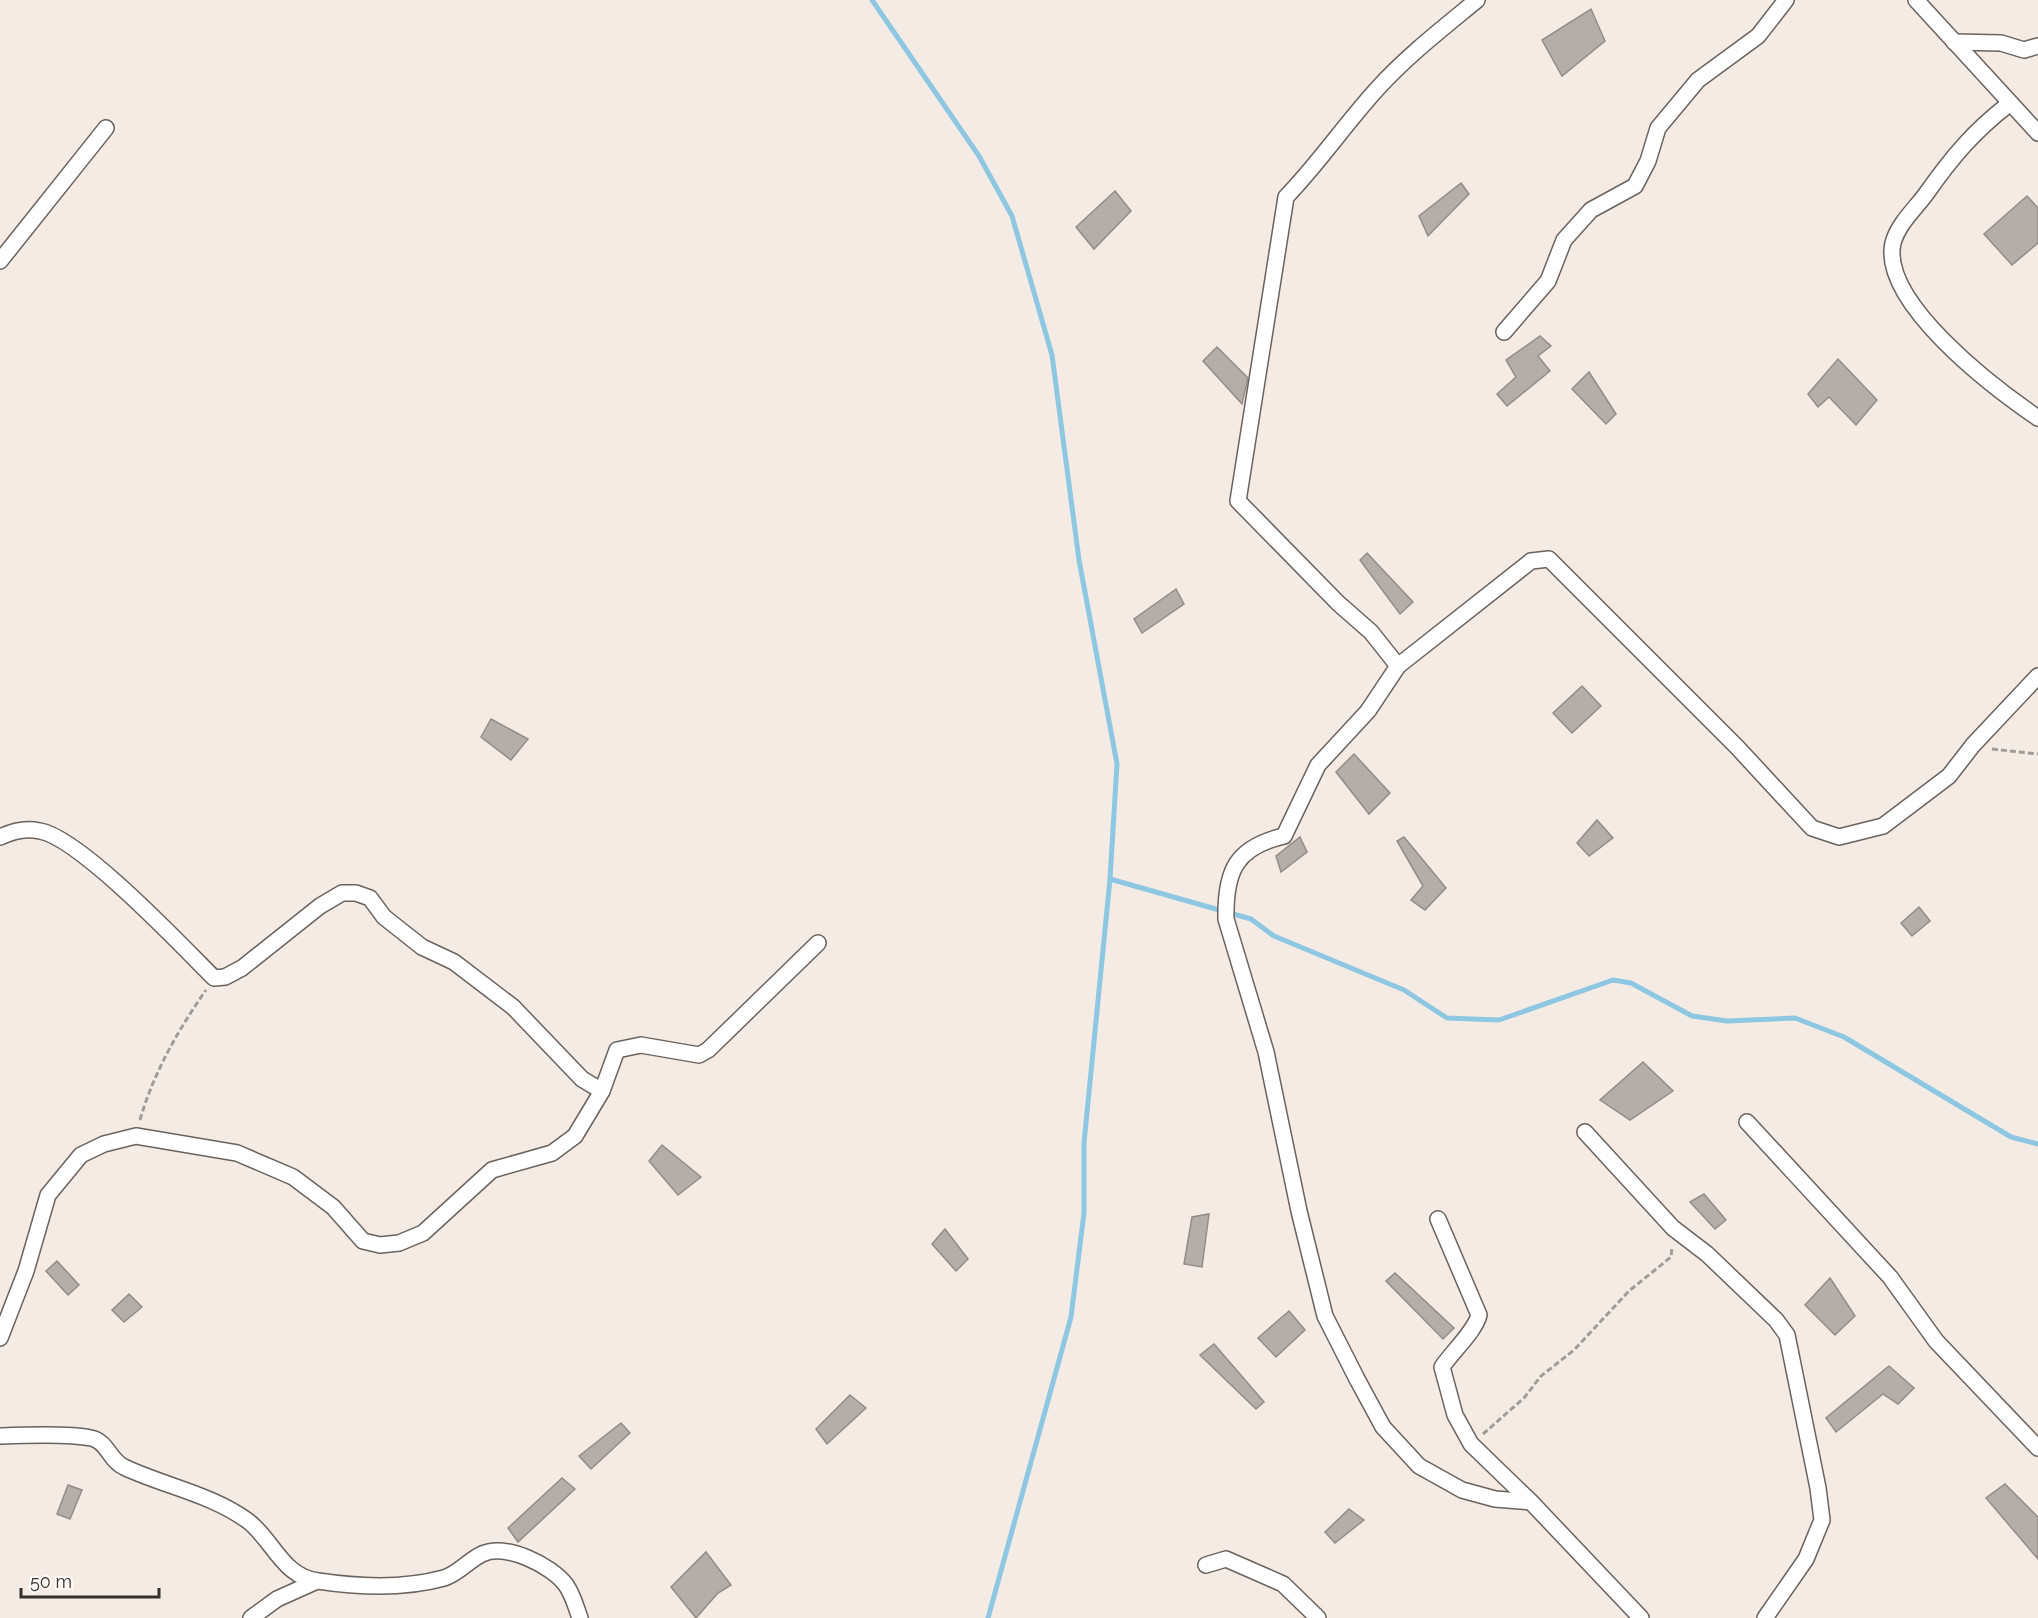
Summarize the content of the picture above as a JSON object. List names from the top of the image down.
{
  "scale_bar": "50 m"
}
